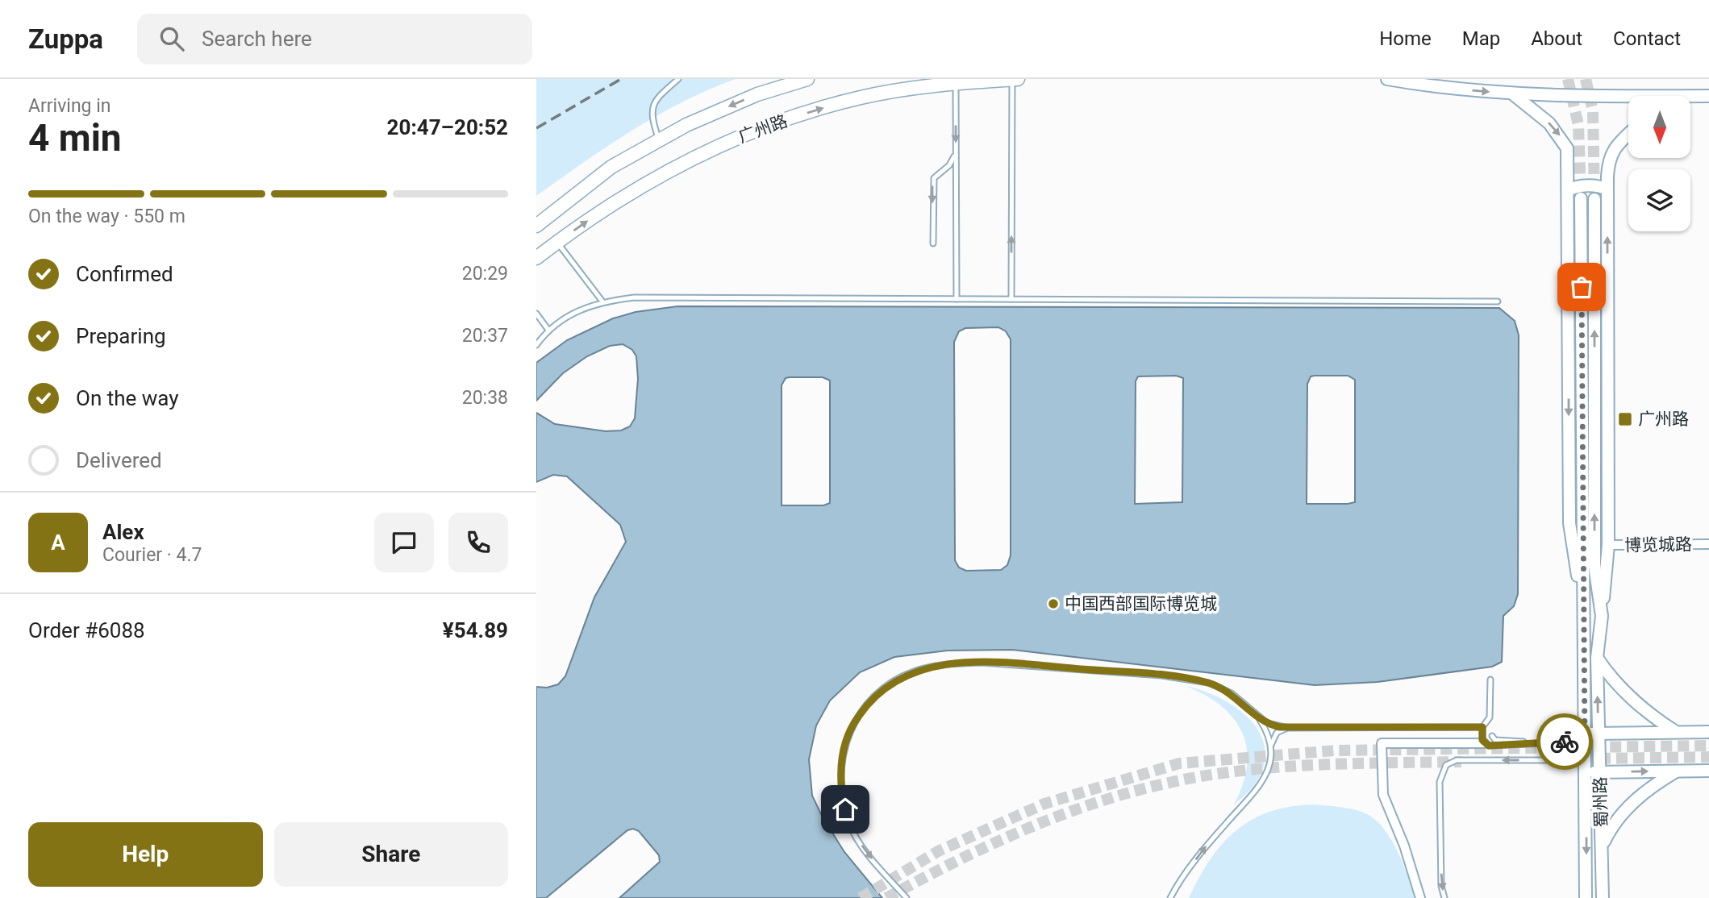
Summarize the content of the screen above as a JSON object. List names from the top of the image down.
{
  "streets": {
    "main road": ["广州路", "蜀州路"],
    "street": ["博览城路"]
  },
  "places": {
    "transit": ["广州路"],
    "other": ["中国西部国际博览城"]
  },
  "north": "bottom",
  "page": {
    "header": "Zuppa",
    "search": "Search here",
    "nav": [
      "Home",
      "Map",
      "About",
      "Contact"
    ],
    "heading": ["4 min", "Arriving in", "20:47–20:52"],
    "panel": [
      "Alex",
      "Courier · 4.7",
      "Order #6088",
      "¥54.89"
    ],
    "bar": "On the way · 550 m",
    "list": [
      ["Confirmed", "20:29"],
      ["Preparing", "20:37"],
      ["On the way", "20:38"],
      "Delivered"
    ],
    "round": "A",
    "buttons": ["Help", "Share"]
  }
}
